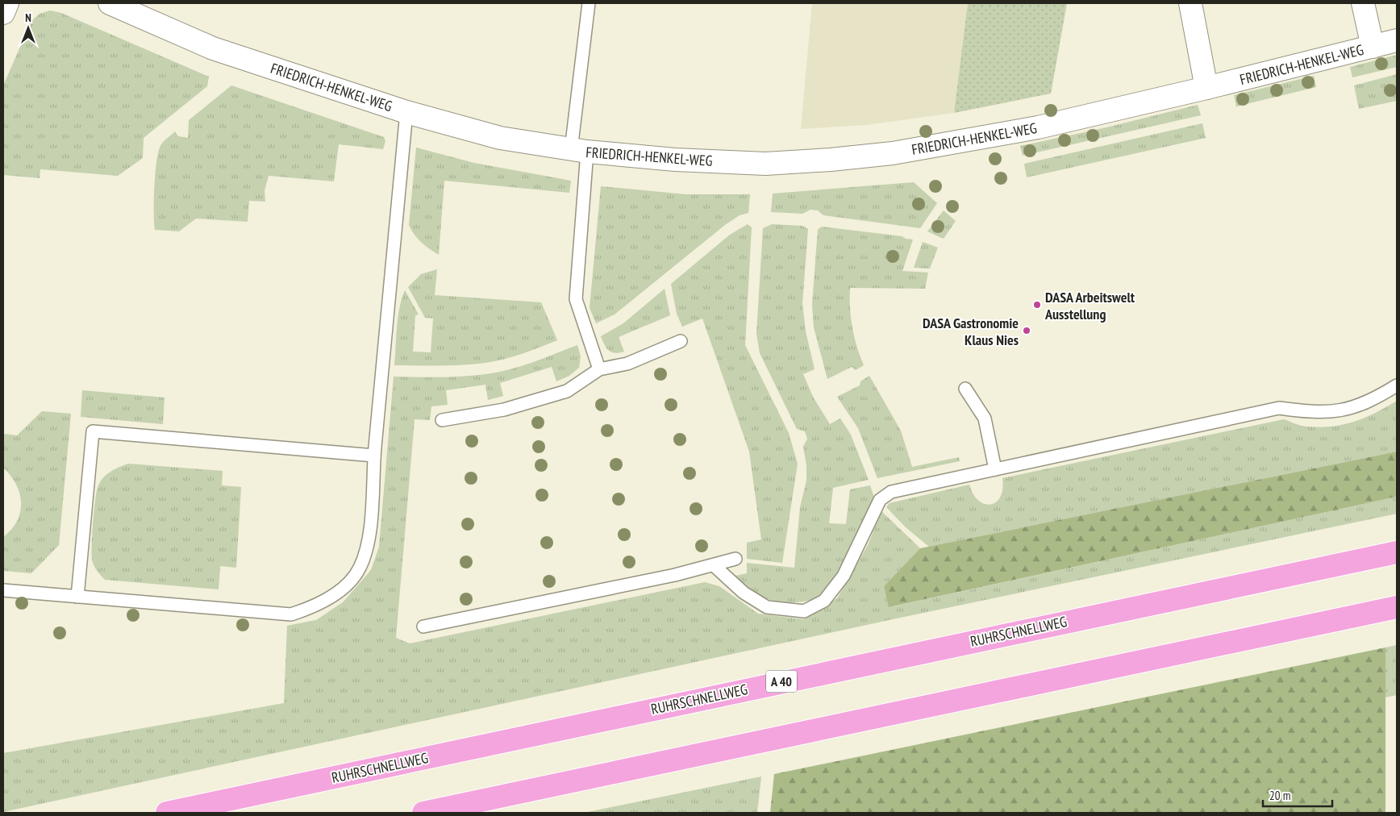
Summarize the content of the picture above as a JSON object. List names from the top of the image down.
{
  "streets": {
    "highway": ["RUHRSCHNELLWEG", "A 40"],
    "street": ["FRIEDRICH-HENKEL-WEG"]
  },
  "places": ["DASA Arbeitswelt Ausstellung", "DASA Gastronomie Klaus Nies"],
  "scale_bar": "20 m",
  "north": "top"
}
